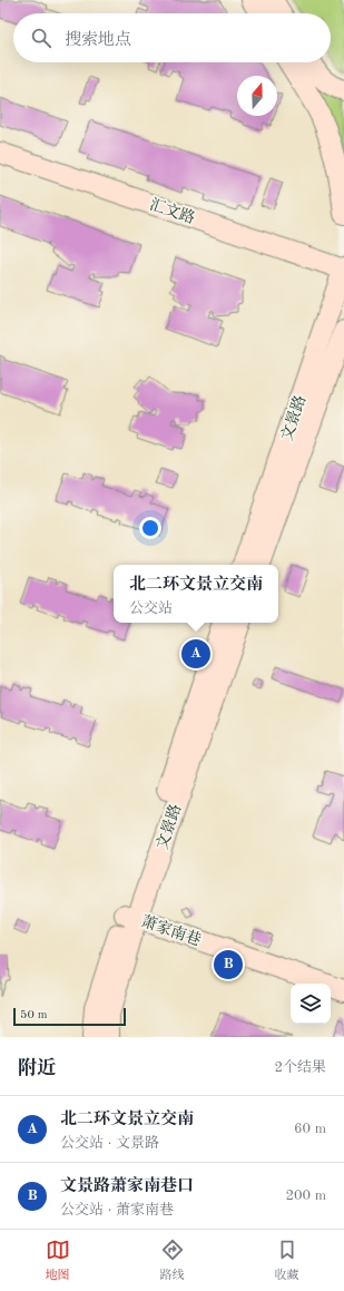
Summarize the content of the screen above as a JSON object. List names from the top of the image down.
{
  "streets": {
    "main road": ["汇文路", "文景路", "萧家南巷"]
  },
  "crossings": [
    ["汇文路", "文景路"],
    ["文景路", "萧家南巷"]
  ],
  "scale_bar": "50 m",
  "north": "top",
  "page": {
    "search": "搜索地点",
    "popup": ["北二环文景立交南", "公交站"],
    "pins": ["A", "B"],
    "scale": "50 m",
    "heading": ["附近", "2个结果"],
    "list": [
      {
        "mark": "A",
        "name": "北二环文景立交南",
        "note": "公交站 · 文景路",
        "value": "60 m"
      },
      {
        "mark": "B",
        "name": "文景路萧家南巷口",
        "note": "公交站 · 萧家南巷",
        "value": "200 m"
      }
    ],
    "nav": ["地图", "路线", "收藏"]
  }
}
